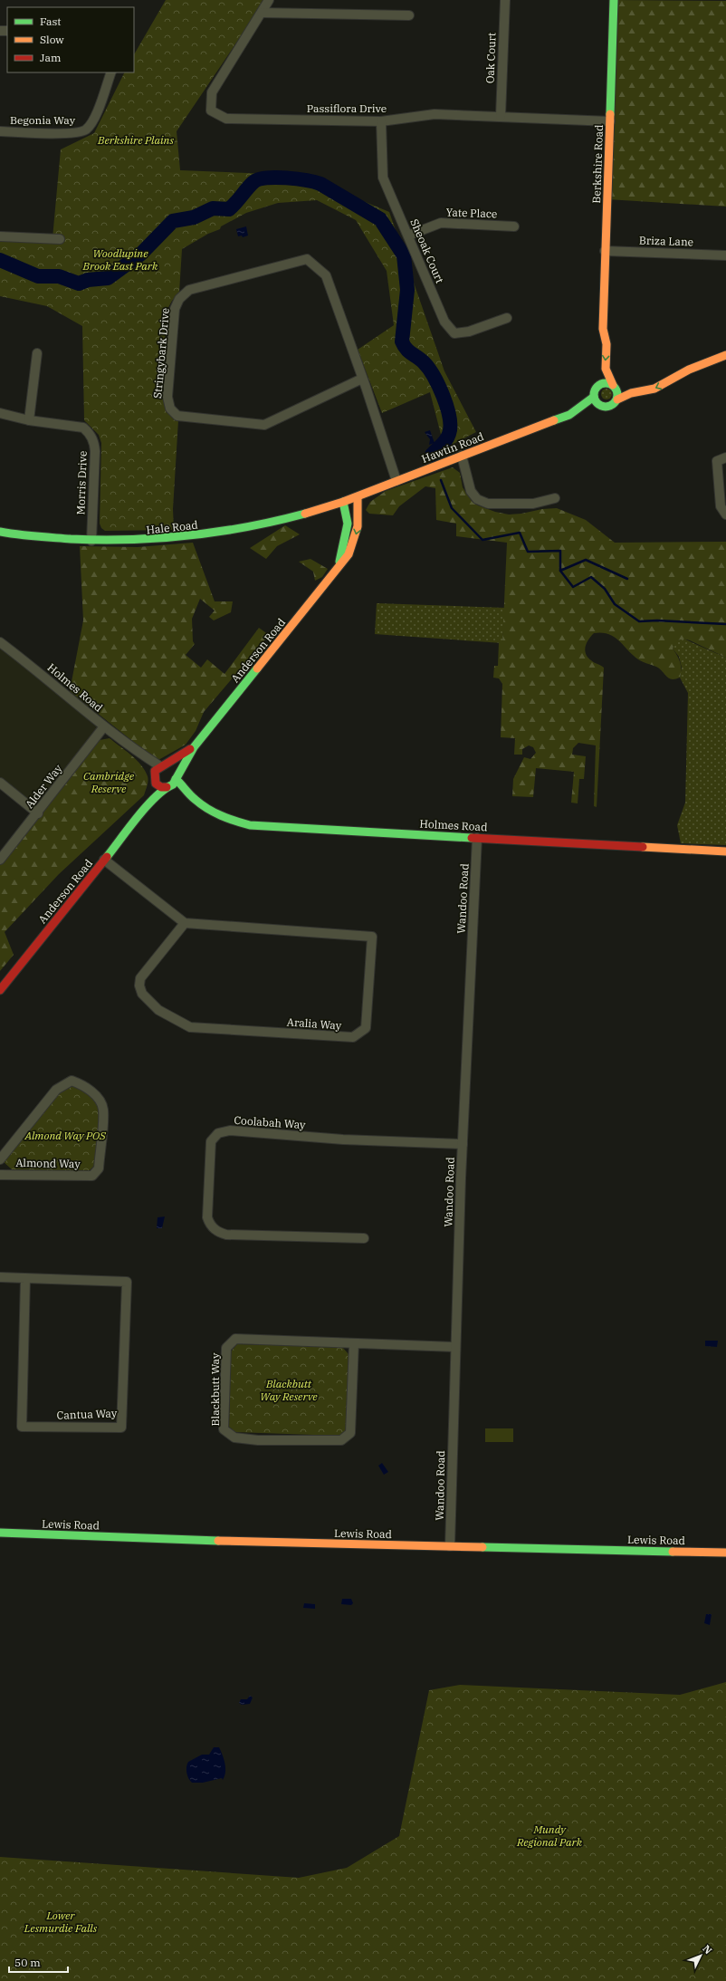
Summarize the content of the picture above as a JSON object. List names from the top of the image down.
{
  "streets": {
    "street": [
      "Oak Court",
      "Passiflora Drive",
      "Begonia Way",
      "Berkshire Road",
      "Yate Place",
      "Briza Lane",
      "Sheoak Court",
      "Stringybark Drive",
      "Hawtin Road",
      "Morris Drive",
      "Hale Road",
      "Anderson Road",
      "Holmes Road",
      "Alder Way",
      "Wandoo Road",
      "Aralia Way",
      "Coolabah Way",
      "Almond Way",
      "Blackbutt Way",
      "Cantua Way",
      "Lewis Road"
    ]
  },
  "crossings": [
    ["Oak Court", "Passiflora Drive"],
    ["Passiflora Drive", "Berkshire Road"],
    ["Passiflora Drive", "Sheoak Court"],
    ["Berkshire Road", "Briza Lane"],
    ["Berkshire Road", "Hawtin Road"],
    ["Yate Place", "Sheoak Court"],
    ["Stringybark Drive", "Hawtin Road"],
    ["Hawtin Road", "Hale Road"],
    ["Hawtin Road", "Anderson Road"],
    ["Morris Drive", "Hale Road"],
    ["Hale Road", "Anderson Road"],
    ["Anderson Road", "Holmes Road"],
    ["Holmes Road", "Alder Way"],
    ["Holmes Road", "Wandoo Road"],
    ["Wandoo Road", "Coolabah Way"],
    ["Wandoo Road", "Blackbutt Way"],
    ["Wandoo Road", "Lewis Road"]
  ],
  "parks": [
    "Berkshire Plains",
    "Woodlupine Brook East Park",
    "Cambridge Reserve",
    "Almond Way POS",
    "Blackbutt Way Reserve",
    "Mundy Regional Park",
    "Lower Lesmurdie Falls"
  ],
  "legend": ["Fast", "Slow", "Jam"],
  "scale_bar": "50 m",
  "north": "top right"
}
